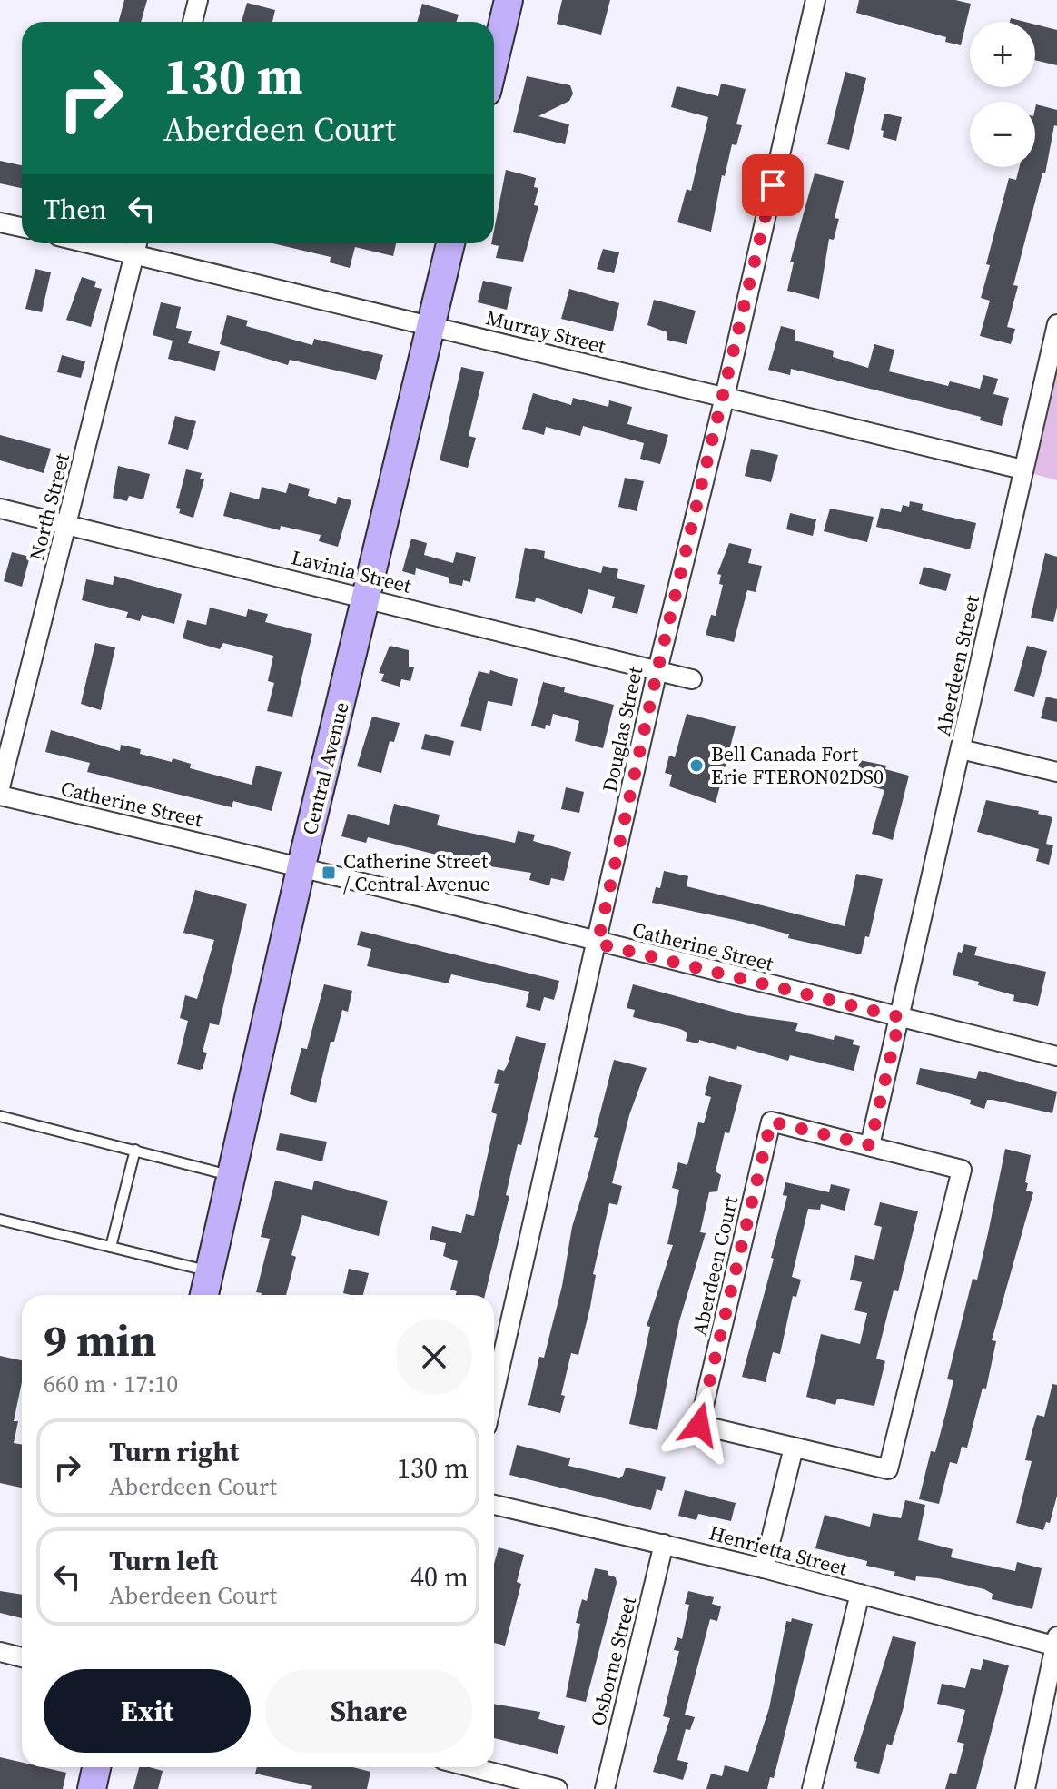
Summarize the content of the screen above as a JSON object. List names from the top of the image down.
{
  "streets": {
    "main road": ["Central Avenue"],
    "street": [
      "Murray Street",
      "North Street",
      "Lavinia Street",
      "Aberdeen Street",
      "Douglas Street",
      "Catherine Street",
      "Aberdeen Court",
      "Henrietta Street",
      "Osborne Street"
    ]
  },
  "crossings": [
    ["Murray Street", "North Street"],
    ["Murray Street", "Aberdeen Street"],
    ["Murray Street", "Douglas Street"],
    ["Murray Street", "Central Avenue"],
    ["North Street", "Lavinia Street"],
    ["Lavinia Street", "Douglas Street"],
    ["Lavinia Street", "Central Avenue"],
    ["Aberdeen Street", "Catherine Street"],
    ["Douglas Street", "Catherine Street"],
    ["Central Avenue", "Catherine Street"],
    ["Henrietta Street", "Osborne Street"]
  ],
  "places": {
    "other": ["Bell Canada Fort Erie FTERON02DS0"],
    "transit": ["Catherine Street / Central Avenue"]
  },
  "page": {
    "map_buttons": ["+", "−"],
    "turn": ["130 m", "Aberdeen Court"],
    "then": "Then",
    "heading": ["9 min", "660 m · 17:10"],
    "list": [
      {
        "name": "Turn right",
        "note": "Aberdeen Court",
        "value": "130 m"
      },
      {
        "name": "Turn left",
        "note": "Aberdeen Court",
        "value": "40 m"
      }
    ],
    "buttons": ["Exit", "Share"]
  }
}
